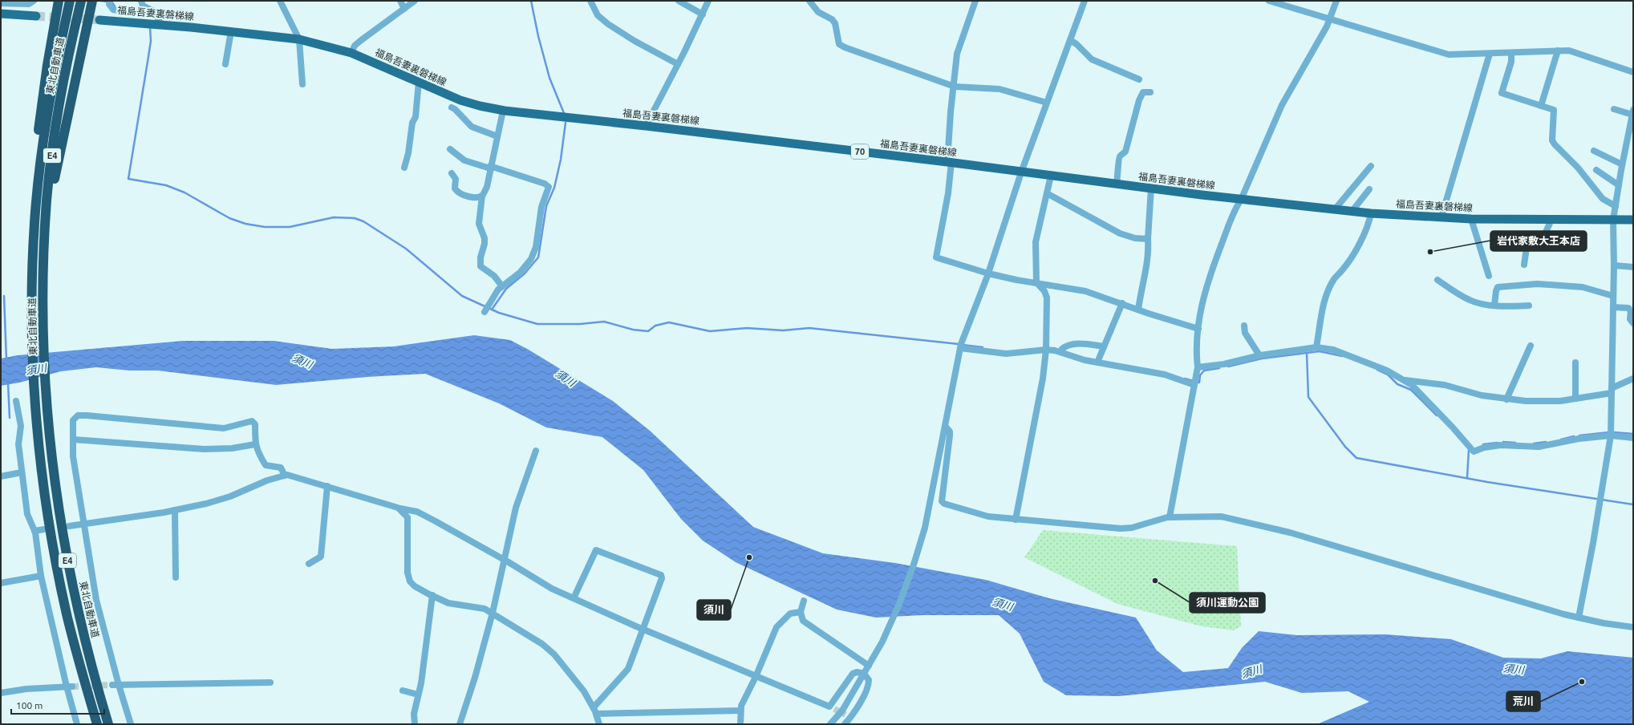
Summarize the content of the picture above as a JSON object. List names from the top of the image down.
{
  "streets": {
    "highway": ["東北自動車道", "E4"],
    "main road": ["福島吾妻裏磐梯線", "70"]
  },
  "water": ["須川"],
  "places": [
    "岩代家敷大王本店",
    "須川",
    "須川運動公園",
    "荒川"
  ],
  "scale_bar": "100 m"
}
